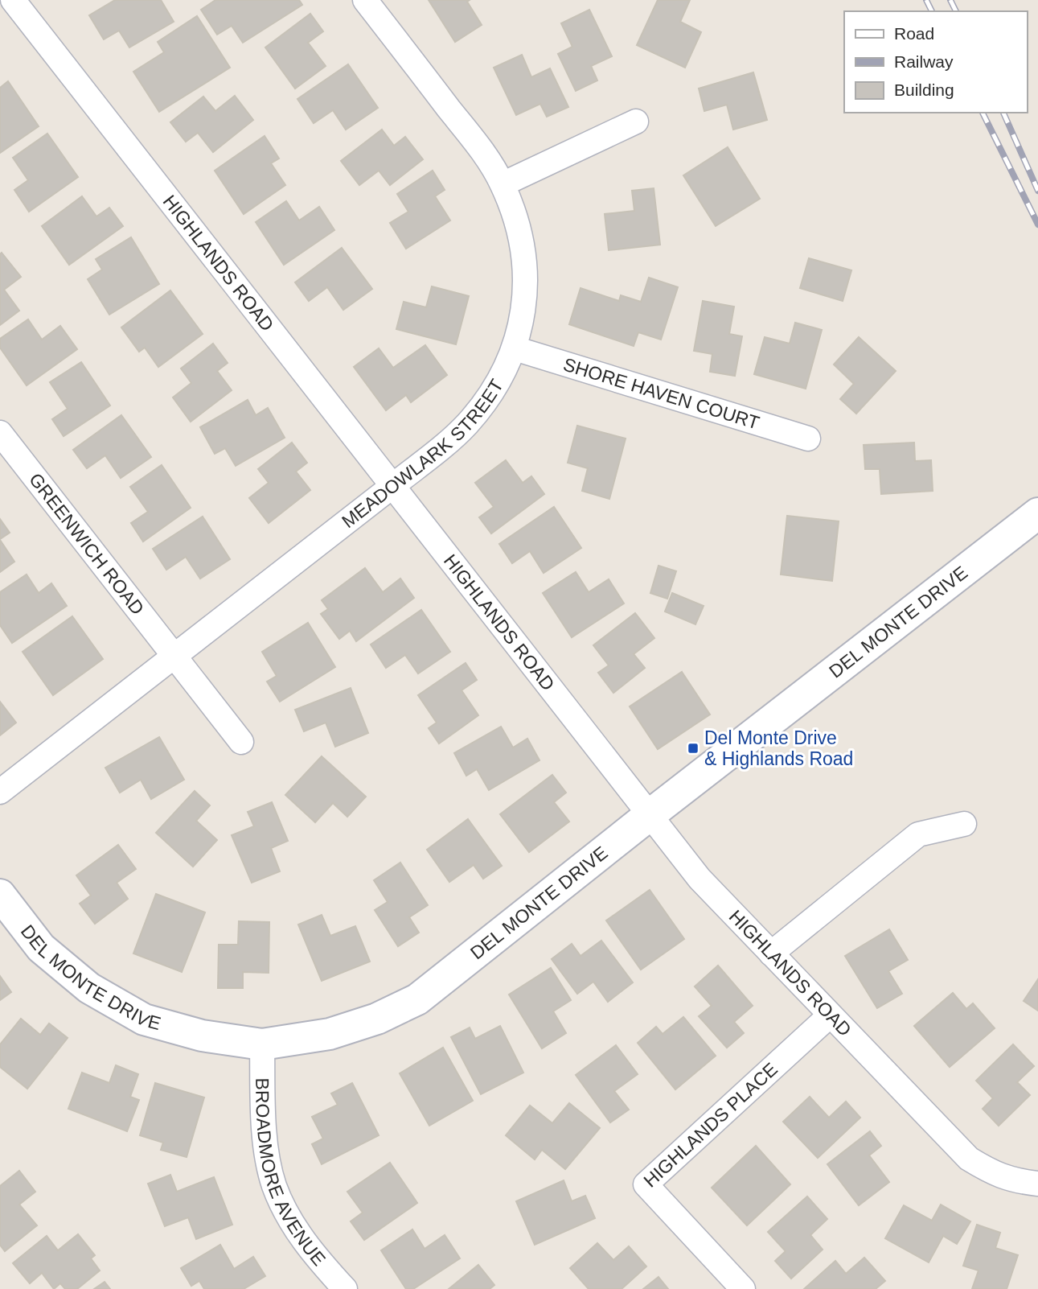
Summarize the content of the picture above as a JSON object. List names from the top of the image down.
{
  "streets": {
    "street": [
      "HIGHLANDS ROAD",
      "SHORE HAVEN COURT",
      "MEADOWLARK STREET",
      "GREENWICH ROAD",
      "DEL MONTE DRIVE",
      "HIGHLANDS PLACE",
      "BROADMORE AVENUE"
    ]
  },
  "crossings": [
    ["HIGHLANDS ROAD", "MEADOWLARK STREET"],
    ["HIGHLANDS ROAD", "DEL MONTE DRIVE"],
    ["HIGHLANDS ROAD", "HIGHLANDS PLACE"],
    ["SHORE HAVEN COURT", "MEADOWLARK STREET"],
    ["MEADOWLARK STREET", "GREENWICH ROAD"],
    ["DEL MONTE DRIVE", "BROADMORE AVENUE"]
  ],
  "places": {
    "transit": ["Del Monte Drive & Highlands Road"]
  },
  "legend": ["Road", "Railway", "Building"]
}
